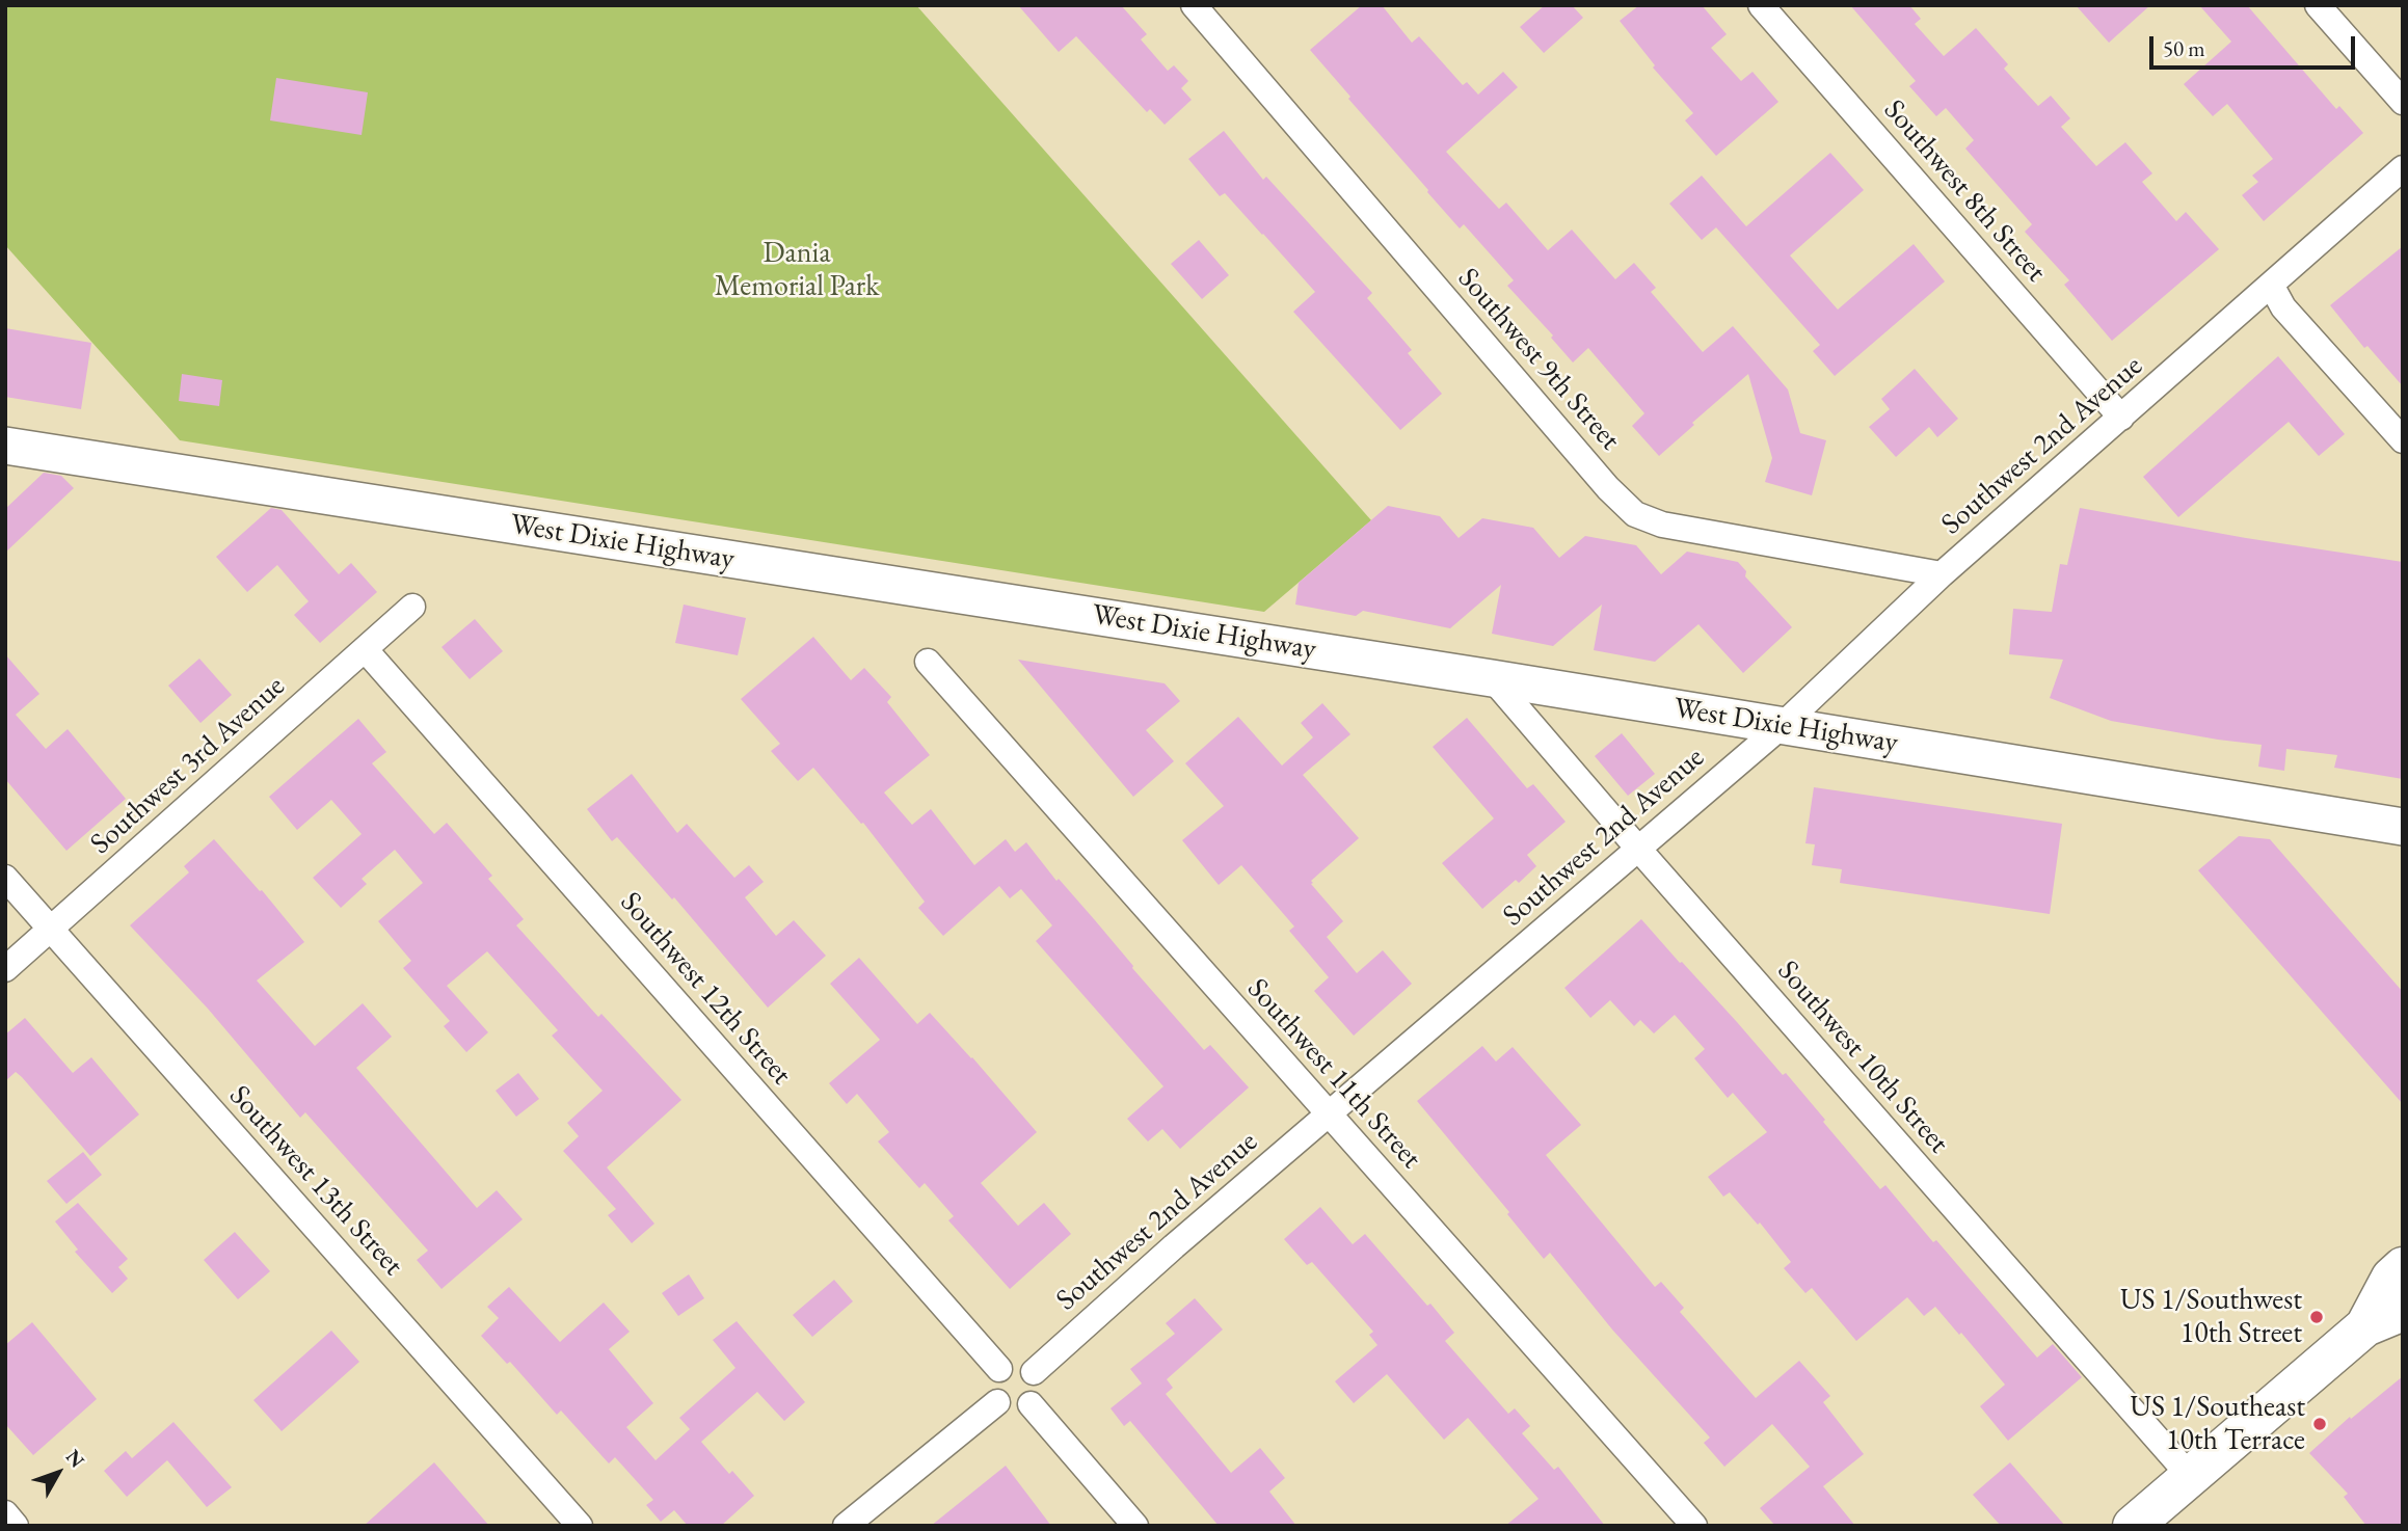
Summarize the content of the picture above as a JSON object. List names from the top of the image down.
{
  "streets": {
    "main road": ["West Dixie Highway"],
    "street": [
      "Southwest 8th Street",
      "Southwest 9th Street",
      "Southwest 2nd Avenue",
      "Southwest 3rd Avenue",
      "Southwest 12th Street",
      "Southwest 10th Street",
      "Southwest 11th Street",
      "Southwest 13th Street"
    ]
  },
  "crossings": [
    ["Southwest 8th Street", "Southwest 2nd Avenue"],
    ["Southwest 9th Street", "Southwest 2nd Avenue"],
    ["Southwest 2nd Avenue", "West Dixie Highway"],
    ["Southwest 2nd Avenue", "Southwest 12th Street"],
    ["Southwest 2nd Avenue", "Southwest 10th Street"],
    ["Southwest 2nd Avenue", "Southwest 11th Street"],
    ["West Dixie Highway", "Southwest 10th Street"],
    ["Southwest 3rd Avenue", "Southwest 12th Street"],
    ["Southwest 3rd Avenue", "Southwest 13th Street"]
  ],
  "parks": ["Dania Memorial Park"],
  "places": ["US 1/Southwest 10th Street", "US 1/Southeast 10th Terrace"],
  "scale_bar": "50 m",
  "north": "top right"
}
